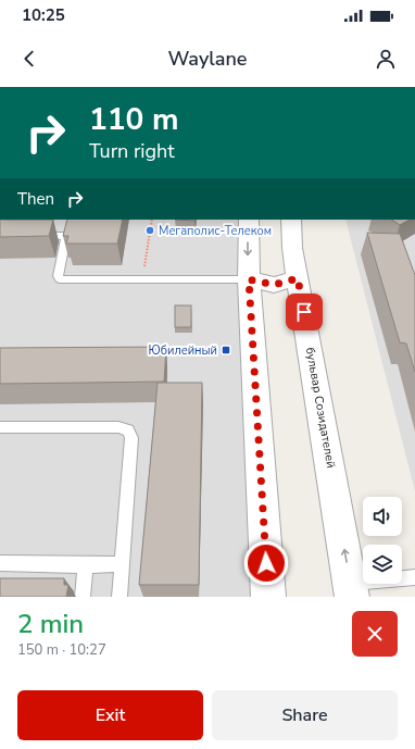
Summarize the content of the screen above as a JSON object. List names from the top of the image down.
{
  "streets": {
    "street": ["бульвар Созидателей"]
  },
  "places": {
    "other": ["Мегаполис-Телеком"],
    "transit": ["Юбилейный"]
  },
  "page": {
    "status": "10:25",
    "header": "Waylane",
    "turn": ["110 m", "Turn right"],
    "then": "Then",
    "heading": ["2 min", "150 m · 10:27"],
    "buttons": ["Exit", "Share"]
  }
}
